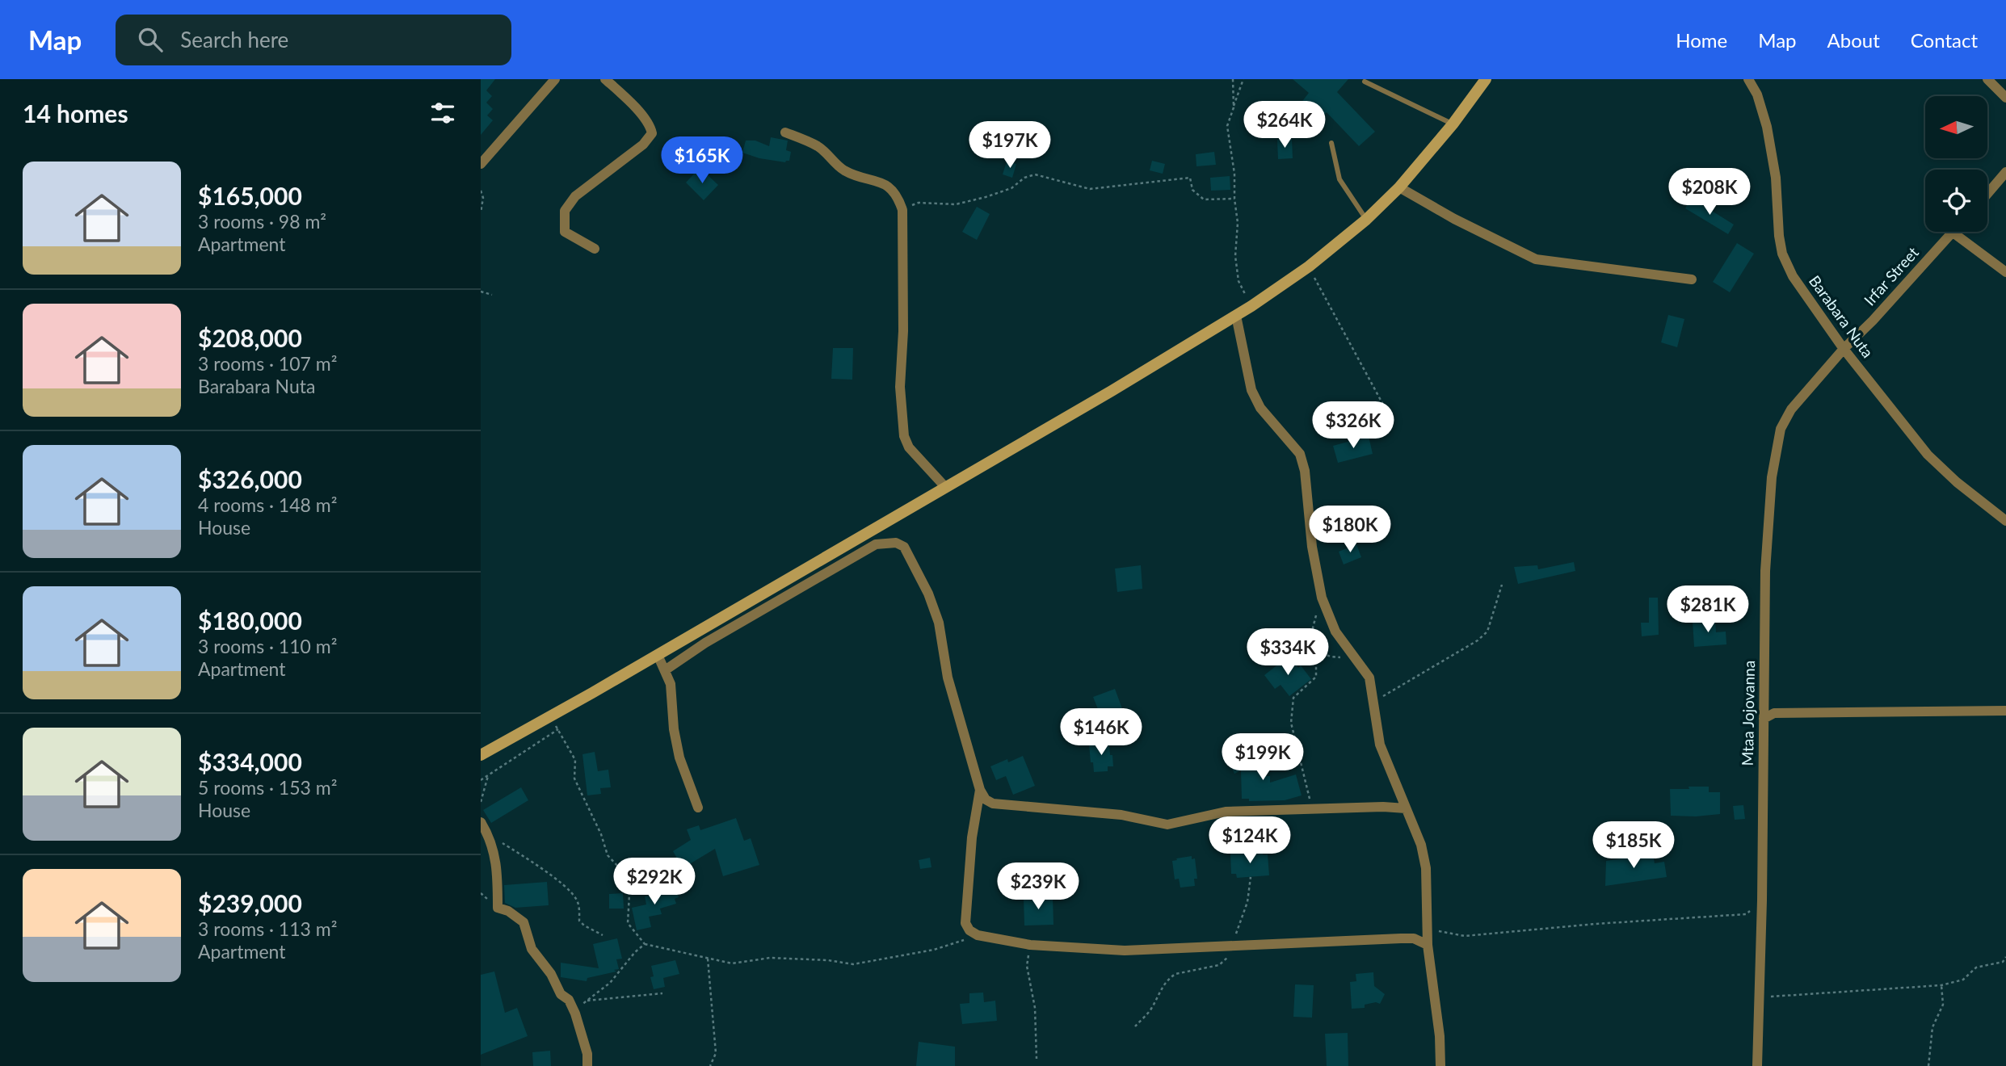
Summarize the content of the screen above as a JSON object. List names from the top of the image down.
{
  "streets": {
    "street": ["Irfar Street", "Barabara Nuta", "Mtaa Jojovanna"]
  },
  "crossings": [
    ["Irfar Street", "Barabara Nuta"],
    ["Irfar Street", "Mtaa Jojovanna"],
    ["Barabara Nuta", "Mtaa Jojovanna"]
  ],
  "north": "left",
  "page": {
    "header": "Map",
    "search": "Search here",
    "nav": [
      "Home",
      "Map",
      "About",
      "Contact"
    ],
    "heading": "14 homes",
    "price": [
      "$264K",
      "$197K",
      "$165K",
      "$208K",
      "$326K",
      "$180K",
      "$281K",
      "$334K",
      "$146K",
      "$199K",
      "$124K",
      "$185K",
      "$292K",
      "$239K"
    ],
    "list": [
      {
        "name": "$165,000",
        "note": "3 rooms · 98 m² · Apartment"
      },
      {
        "name": "$208,000",
        "note": "3 rooms · 107 m² · Barabara Nuta"
      },
      {
        "name": "$326,000",
        "note": "4 rooms · 148 m² · House"
      },
      {
        "name": "$180,000",
        "note": "3 rooms · 110 m² · Apartment"
      },
      {
        "name": "$334,000",
        "note": "5 rooms · 153 m² · House"
      },
      {
        "name": "$239,000",
        "note": "3 rooms · 113 m² · Apartment"
      }
    ]
  }
}
